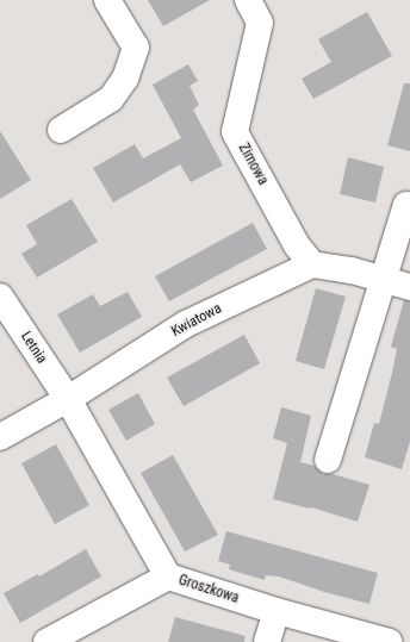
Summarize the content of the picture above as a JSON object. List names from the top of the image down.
{
  "streets": {
    "street": [
      "Zimowa",
      "Kwiatowa",
      "Letnia",
      "Groszkowa"
    ]
  },
  "crossings": [
    ["Zimowa", "Kwiatowa"],
    ["Kwiatowa", "Letnia"],
    ["Kwiatowa", "Groszkowa"],
    ["Letnia", "Groszkowa"]
  ]
}
